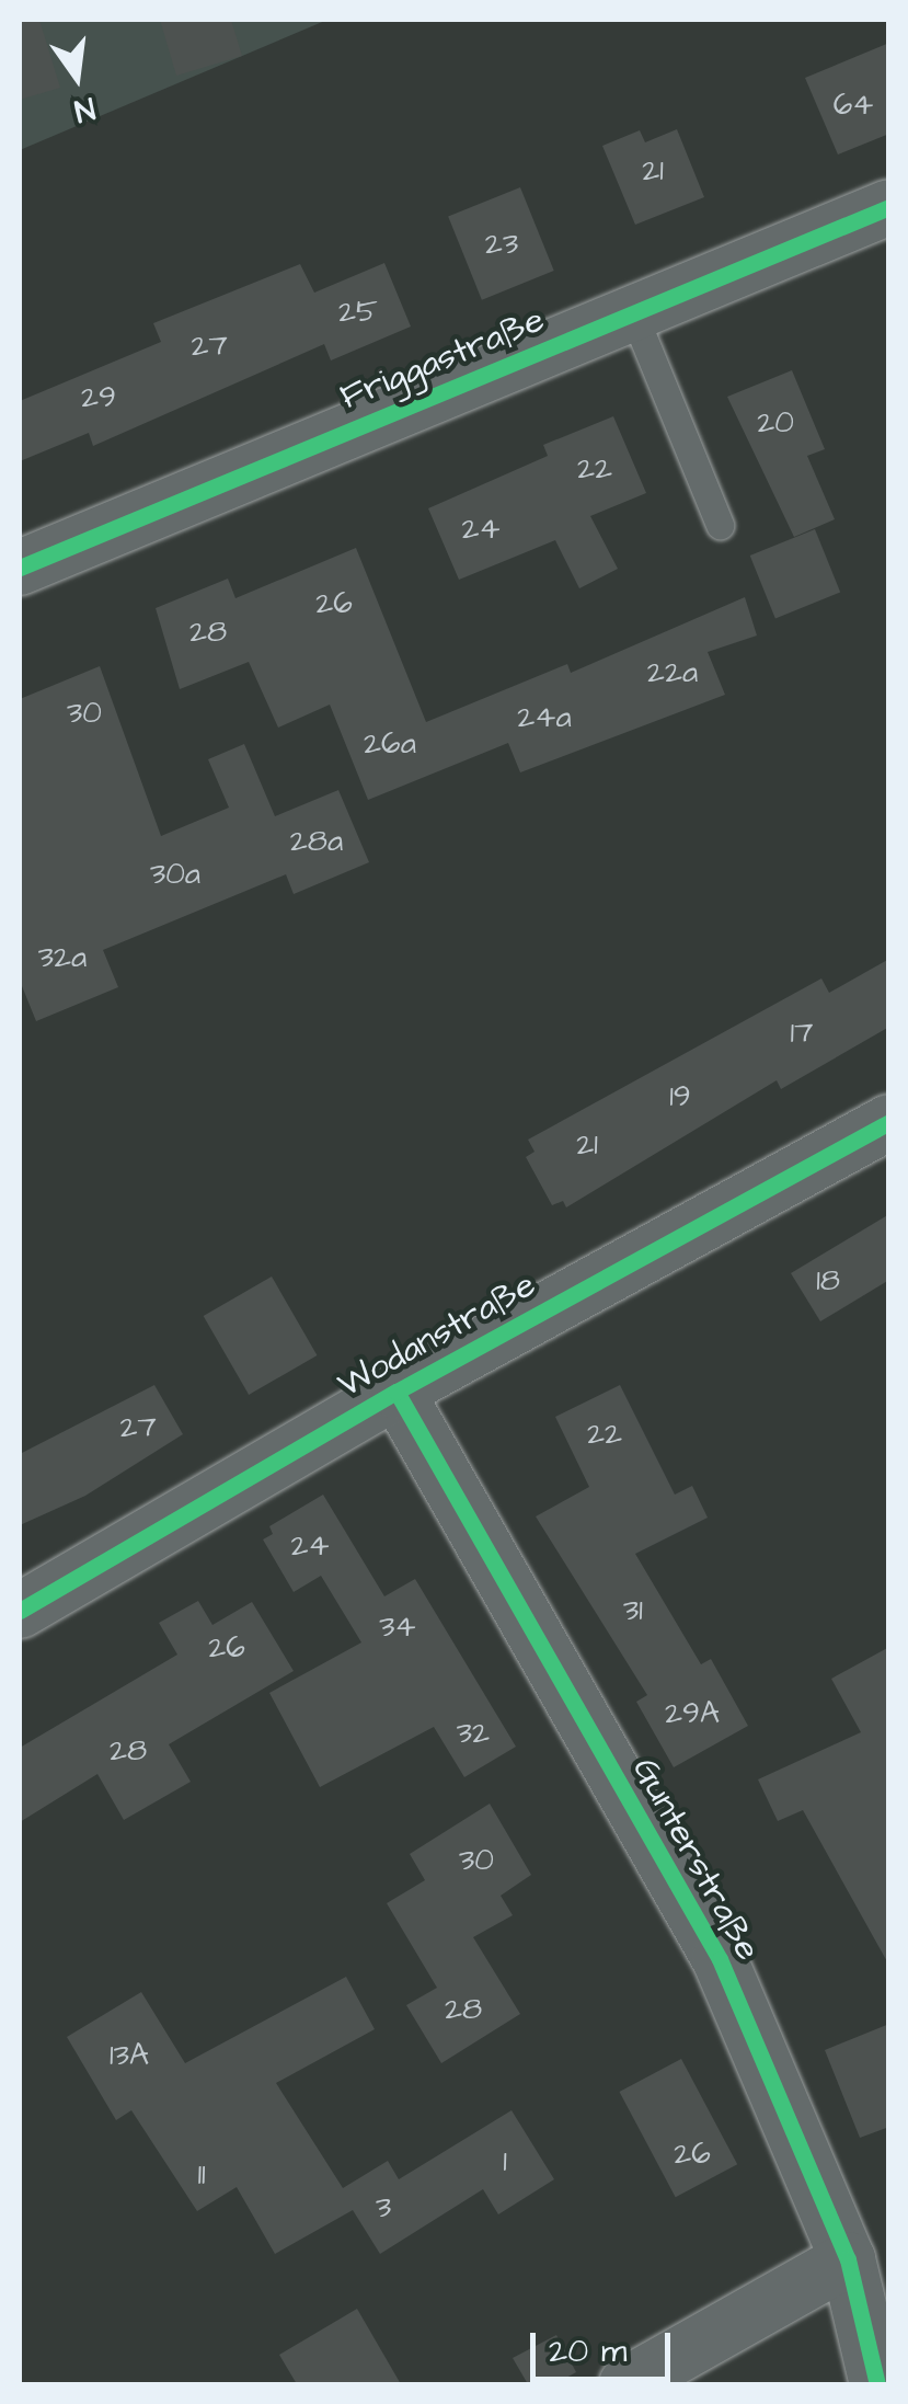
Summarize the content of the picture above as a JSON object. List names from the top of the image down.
{
  "streets": {
    "street": ["Friggastraße", "Wodanstraße", "Gunterstraße"]
  },
  "crossings": [
    ["Wodanstraße", "Gunterstraße"]
  ],
  "house_numbers": [
    "64",
    "21",
    "23",
    "25",
    "27",
    "29",
    "20",
    "22",
    "24",
    "26",
    "28",
    "22a",
    "30",
    "24a",
    "26a",
    "28a",
    "30a",
    "32a",
    "17",
    "19",
    "21",
    "18",
    "27",
    "22",
    "24",
    "31",
    "34",
    "26",
    "29A",
    "32",
    "28",
    "30",
    "28",
    "13A",
    "26",
    "1",
    "11",
    "3"
  ],
  "scale_bar": "20 m",
  "north": "bottom"
}
